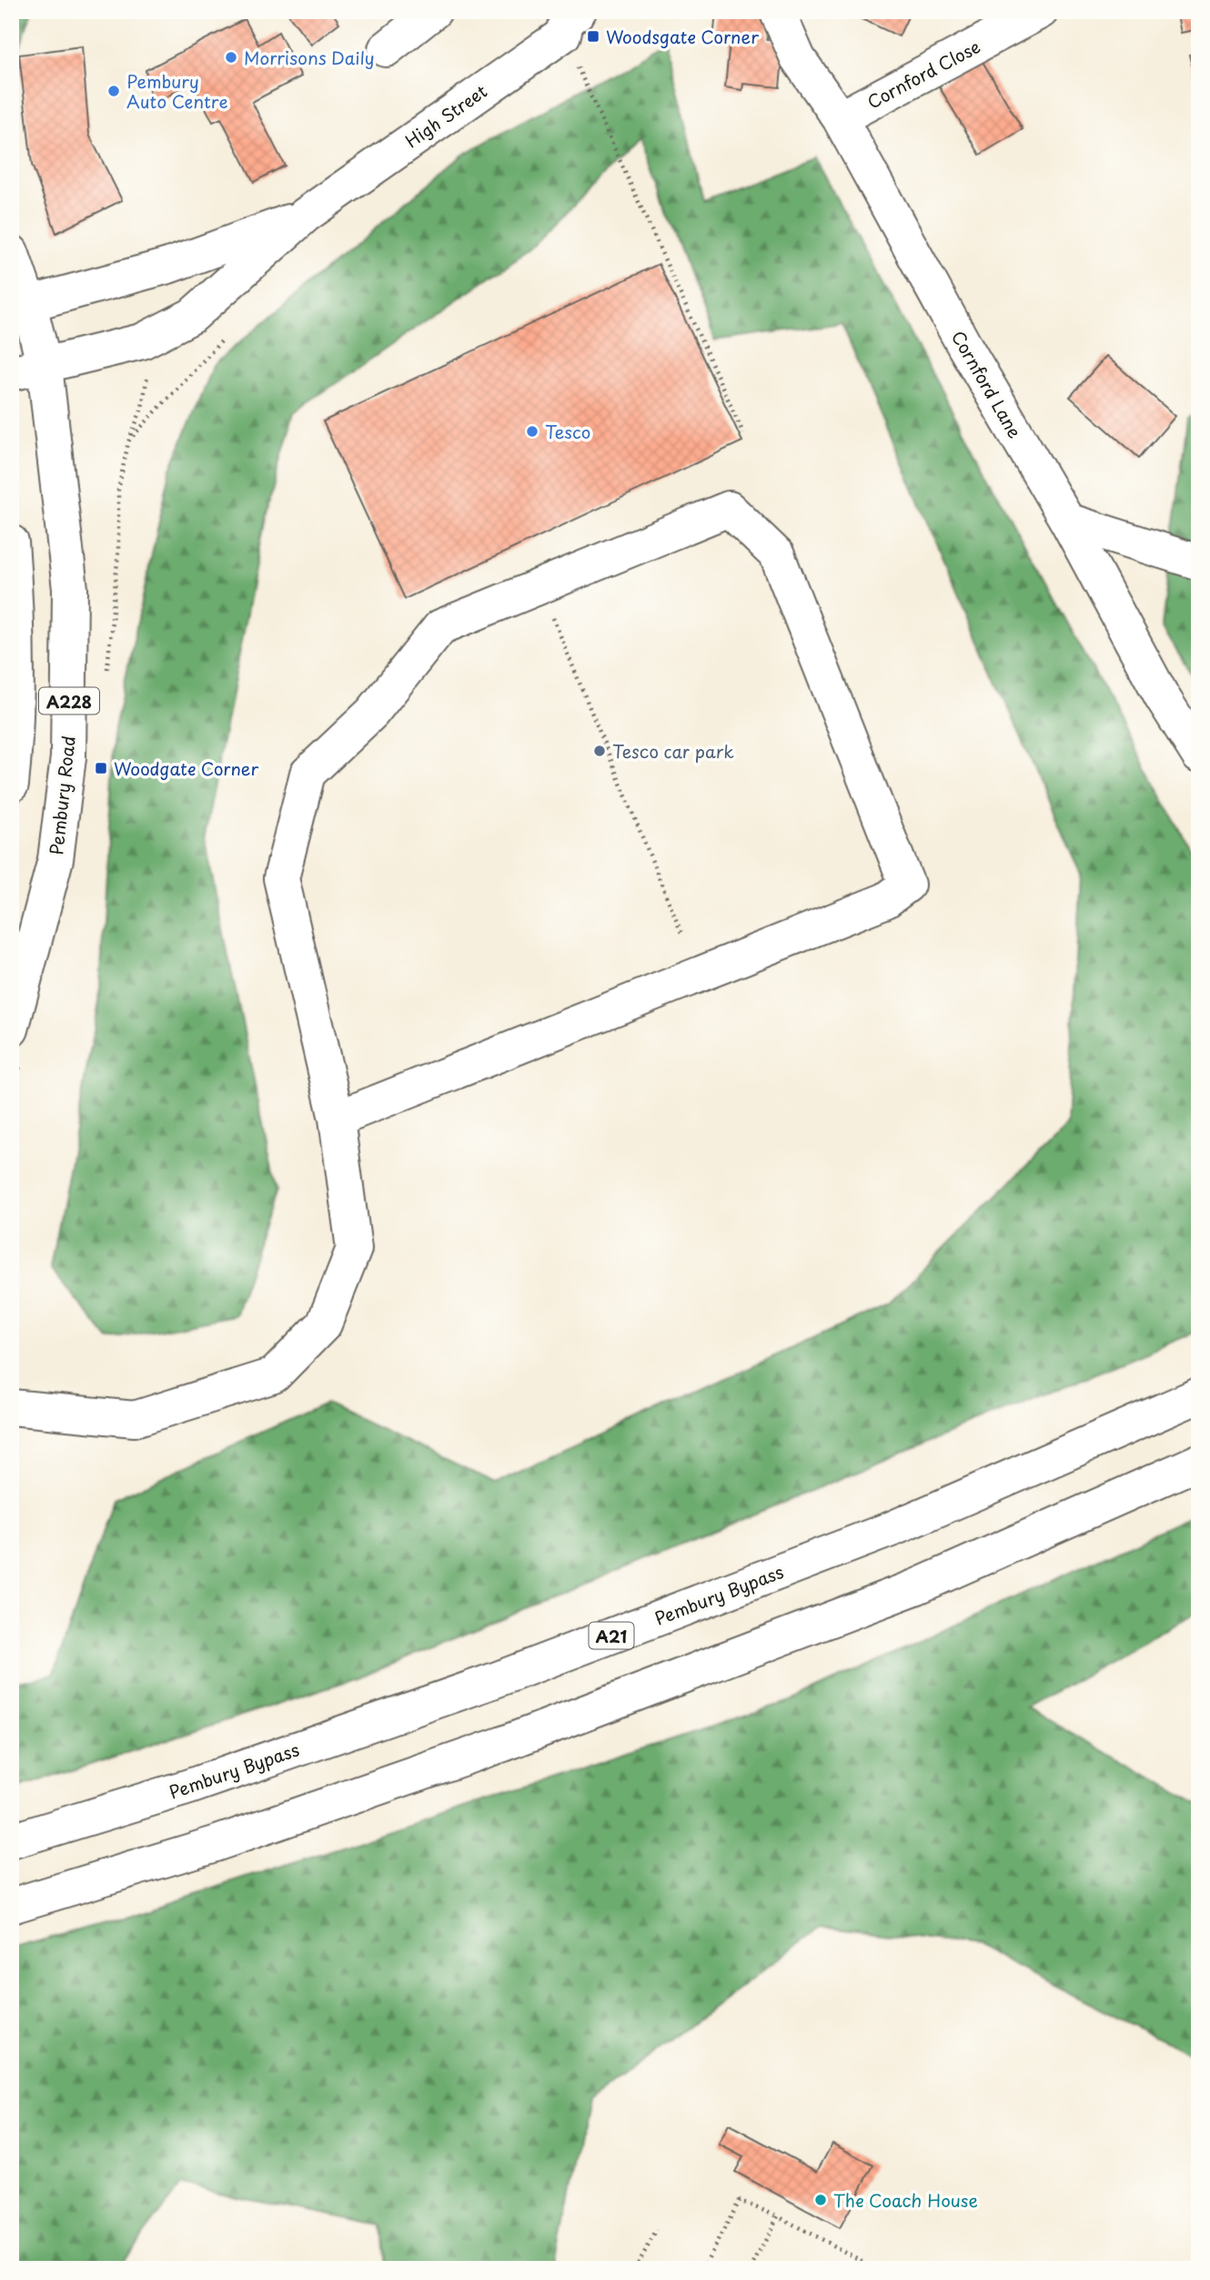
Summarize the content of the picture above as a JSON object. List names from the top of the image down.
{
  "streets": {
    "main road": [
      "Cornford Close",
      "High Street",
      "Cornford Lane",
      "A228",
      "Pembury Road",
      "Pembury Bypass",
      "A21"
    ]
  },
  "crossings": [
    ["Cornford Close", "Cornford Lane"],
    ["High Street", "A228"],
    ["High Street", "Pembury Road"],
    ["A228", "Pembury Road"]
  ],
  "places": {
    "transit": ["Woodsgate Corner", "Woodgate Corner"],
    "other": [
      "Morrisons Daily",
      "Pembury Auto Centre",
      "Tesco",
      "Tesco car park",
      "The Coach House"
    ]
  }
}
